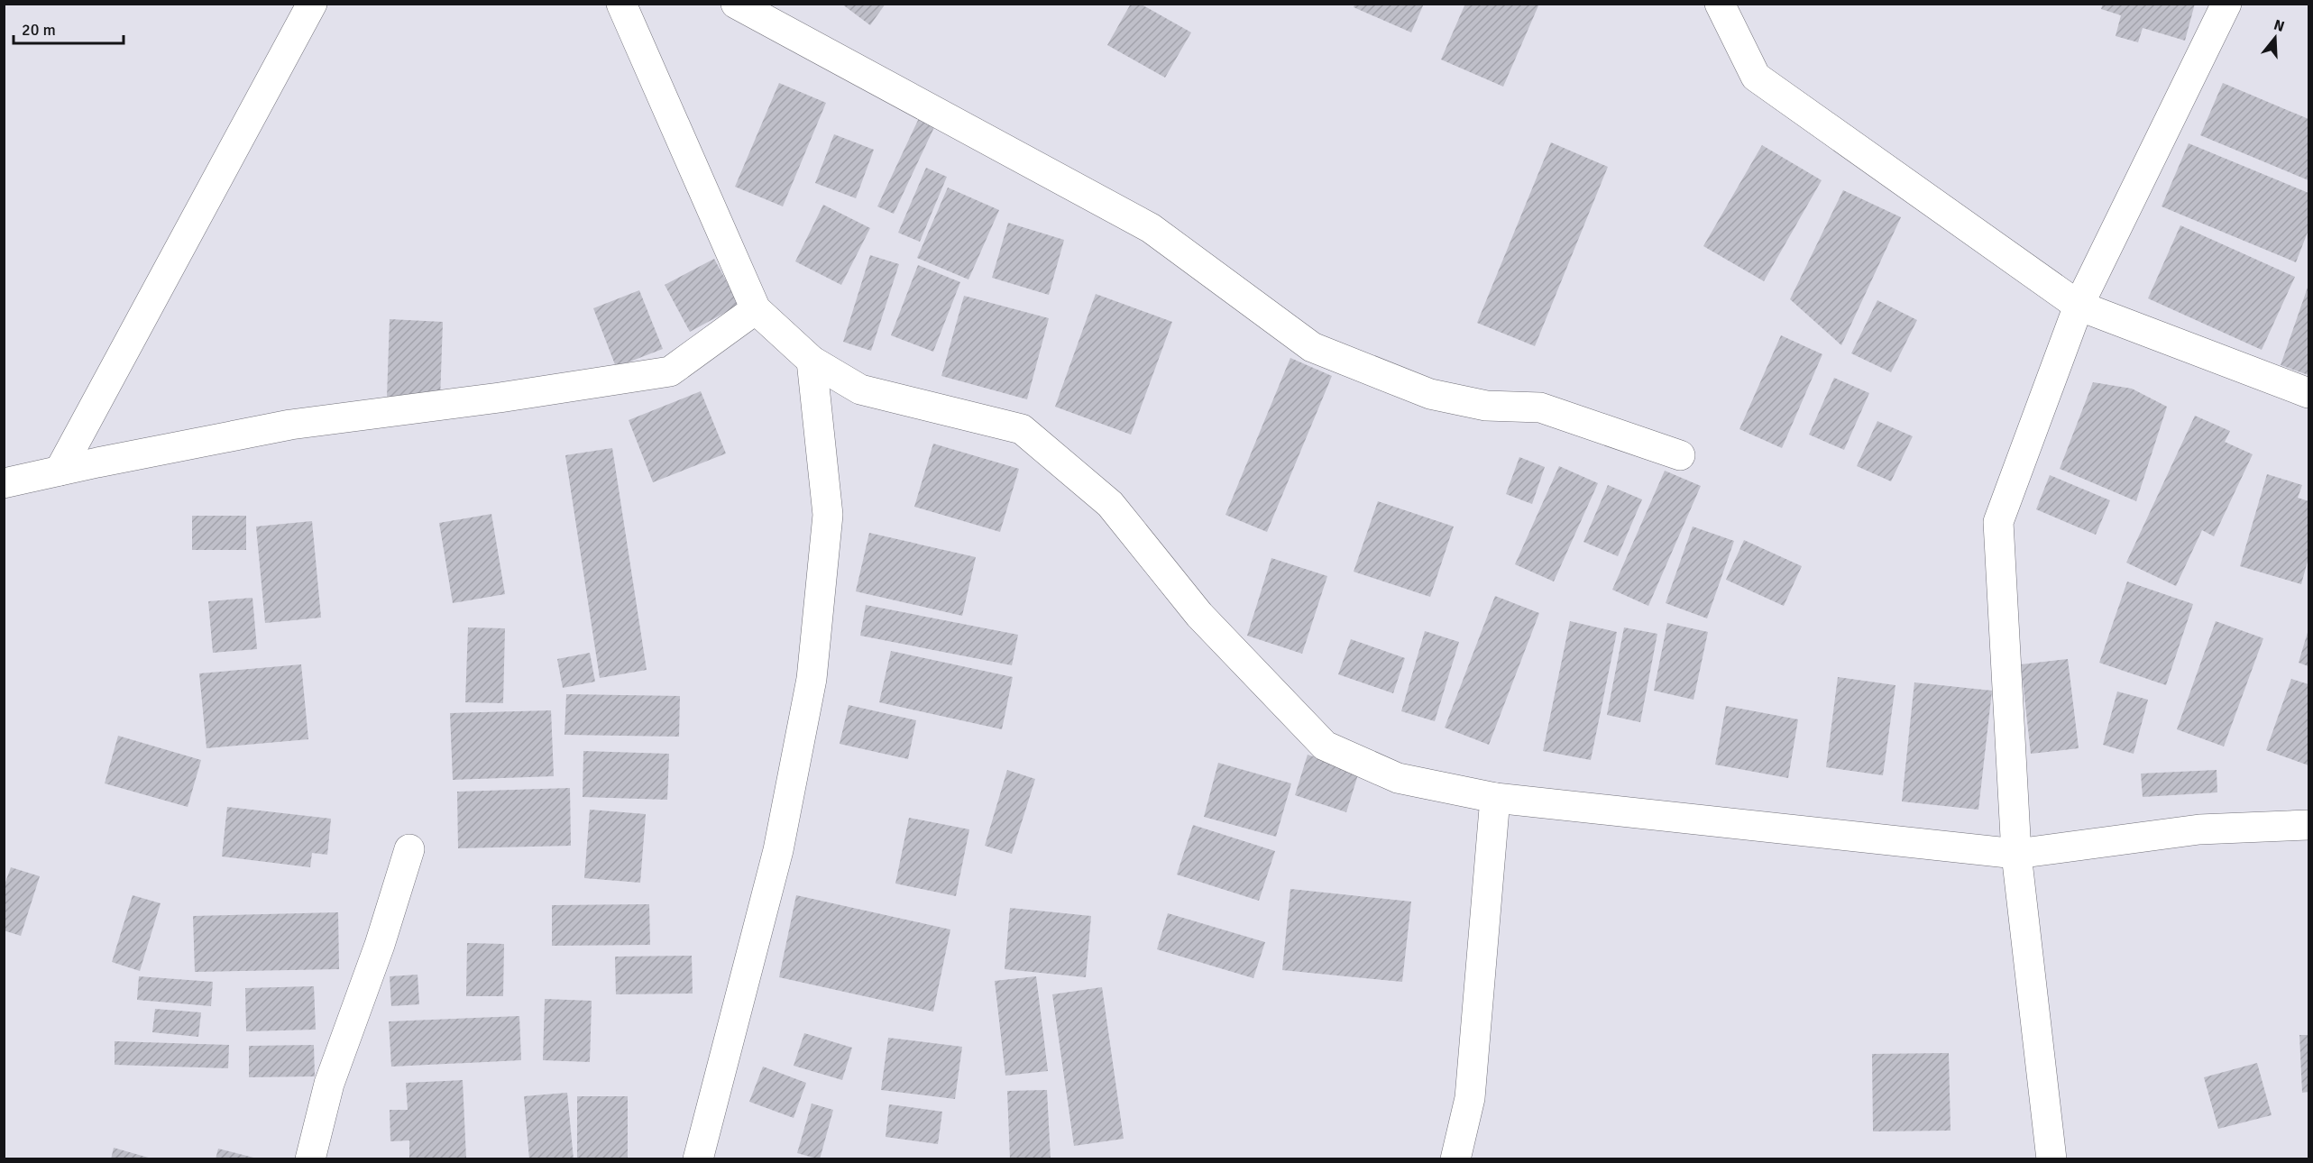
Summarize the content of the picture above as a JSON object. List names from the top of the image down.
{
  "scale_bar": "20 m",
  "north": "top"
}
